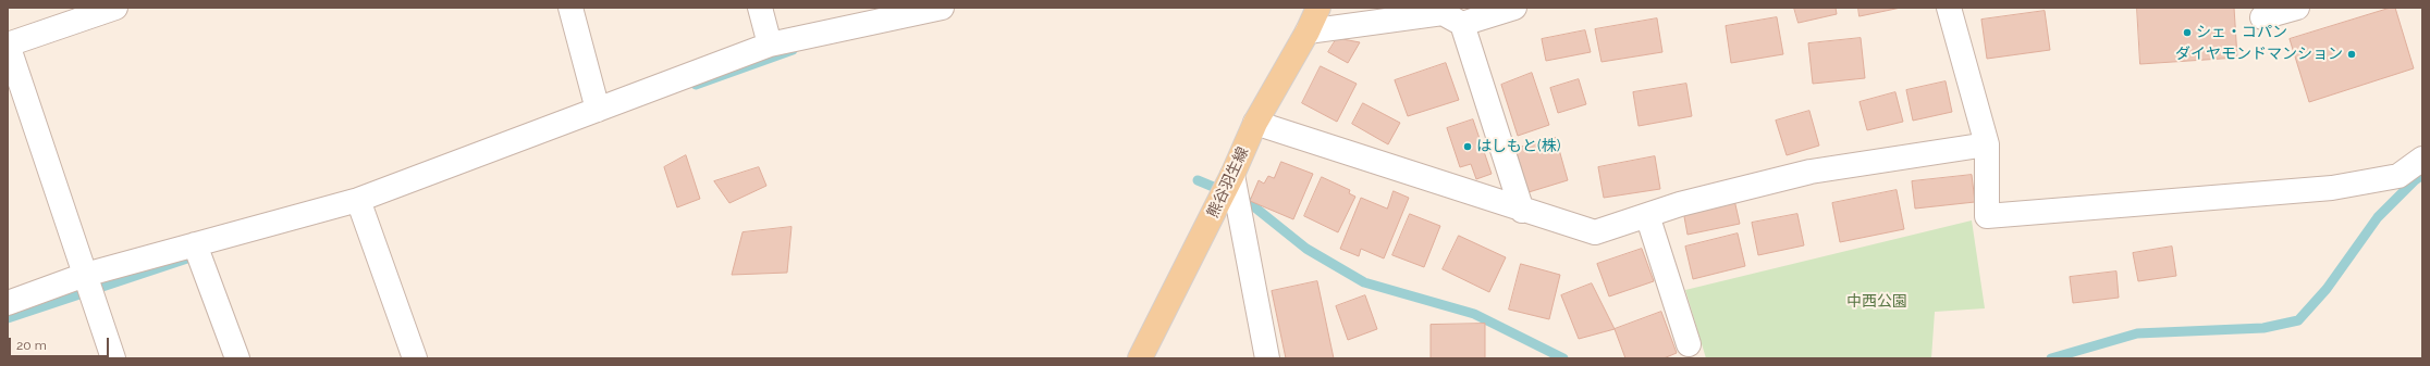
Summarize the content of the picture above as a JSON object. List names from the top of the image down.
{
  "streets": {
    "main road": ["熊谷羽生線"]
  },
  "parks": ["中西公園"],
  "places": ["シェ・コパン", "ダイヤモンドマンション", "はしもと(株)"],
  "scale_bar": "20 m"
}
